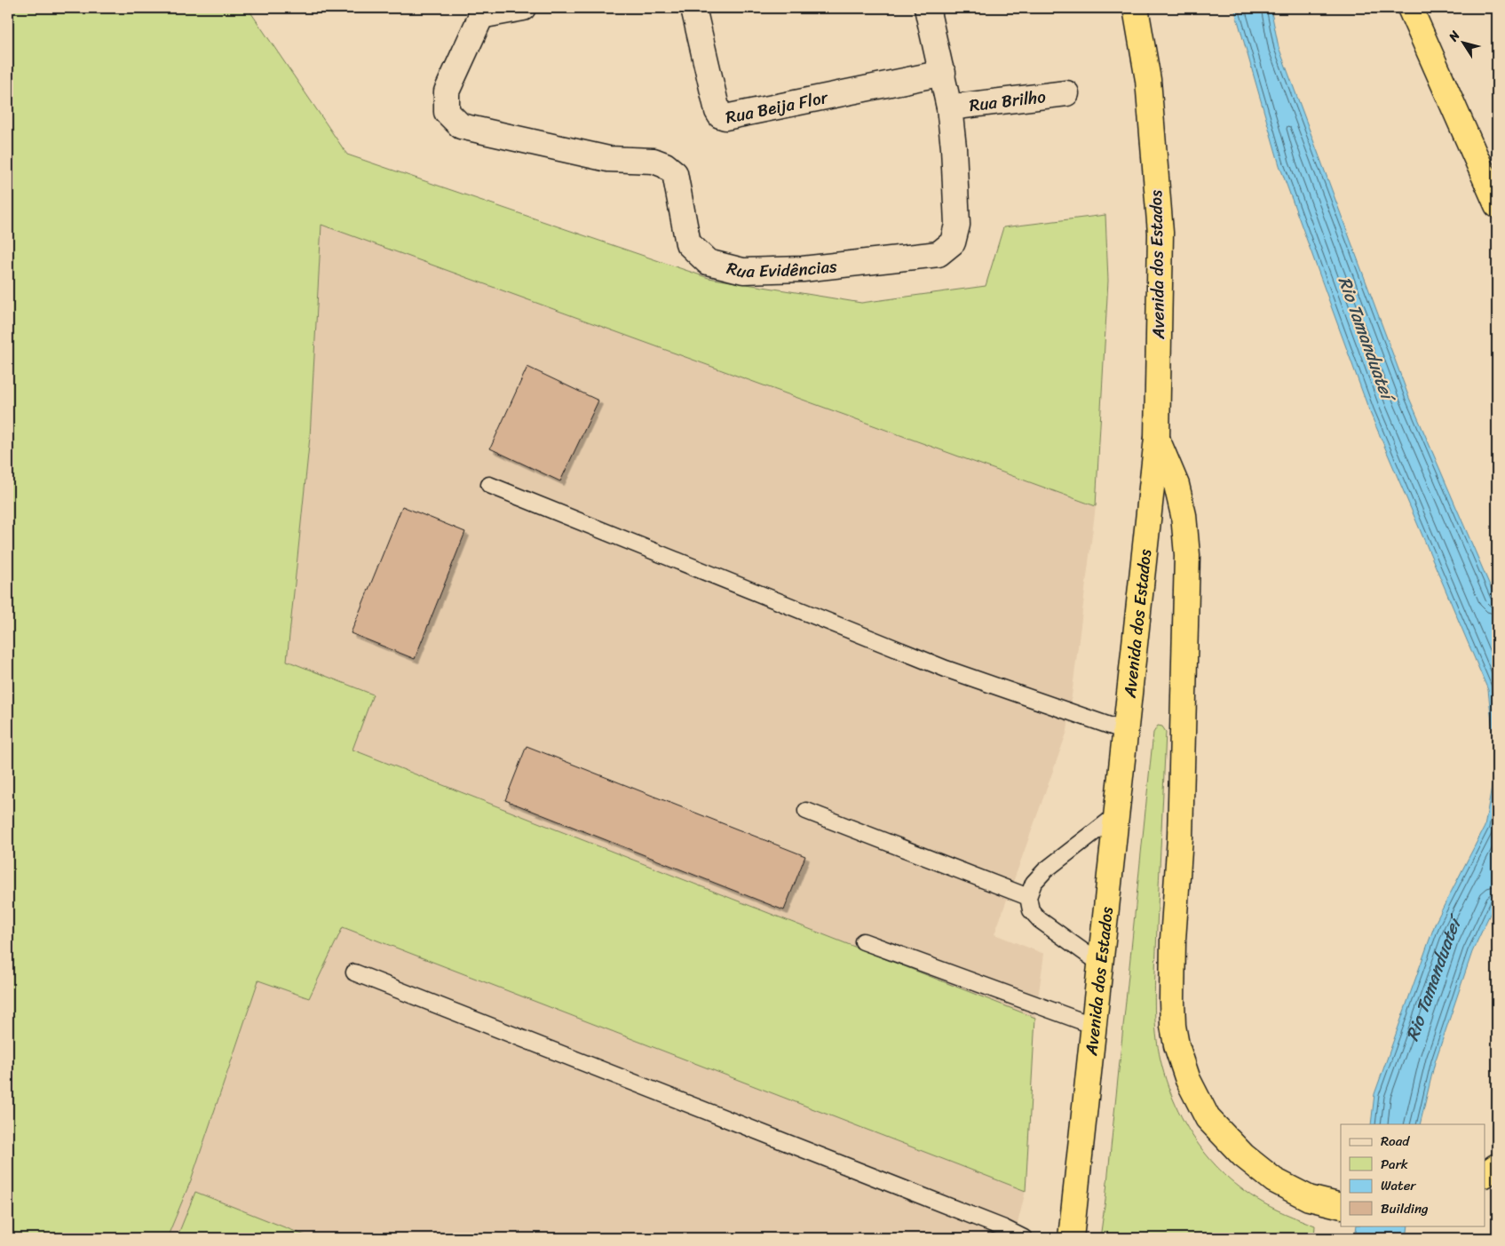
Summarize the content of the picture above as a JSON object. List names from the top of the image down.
{
  "streets": {
    "highway": ["Avenida dos Estados"],
    "street": ["Rua Brilho", "Rua Beija Flor", "Rua Evidências"]
  },
  "crossings": [
    ["Rua Brilho", "Rua Evidências"],
    ["Rua Beija Flor", "Rua Evidências"]
  ],
  "water": ["Rio Tamanduateí"],
  "legend": [
    "Road",
    "Park",
    "Water",
    "Building"
  ],
  "north": "top left"
}
